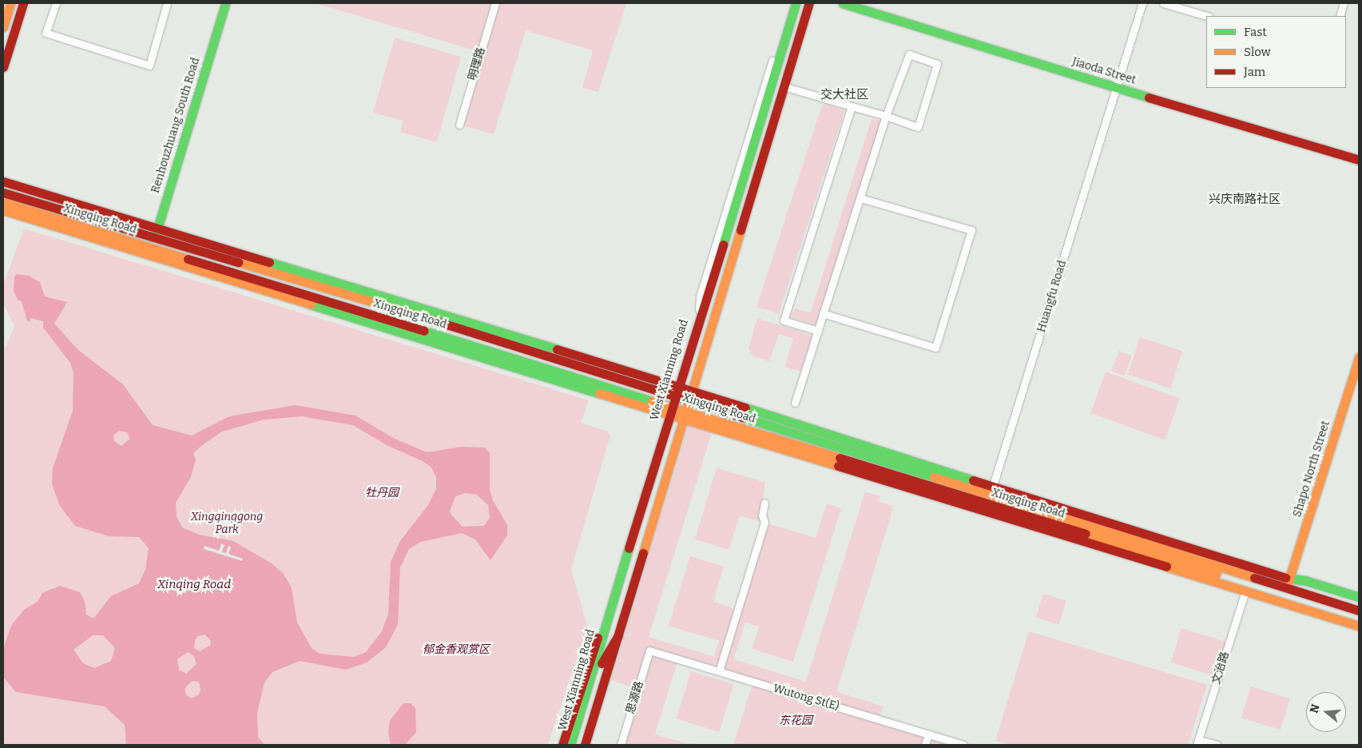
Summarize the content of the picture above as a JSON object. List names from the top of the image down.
{
  "streets": {
    "main road": [
      "Jiaoda Street",
      "Renhouzhuang South Road",
      "Xingqing Road",
      "West Xianning Road",
      "Shapo North Street"
    ],
    "street": [
      "明理路",
      "Huangfu Road",
      "文治路",
      "思源路",
      "Wutong St(E)"
    ]
  },
  "crossings": [
    ["Jiaoda Street", "Huangfu Road"],
    ["Renhouzhuang South Road", "Xingqing Road"],
    ["Xingqing Road", "Huangfu Road"],
    ["Xingqing Road", "West Xianning Road"],
    ["Xingqing Road", "Shapo North Street"],
    ["思源路", "Wutong St(E)"]
  ],
  "districts": ["交大社区", "兴庆南路社区"],
  "water": ["Xinqing Road"],
  "parks": [
    "牡丹园",
    "Xingqinggong Park",
    "郁金香观赏区",
    "东花园"
  ],
  "legend": ["Fast", "Slow", "Jam"],
  "north": "left"
}
